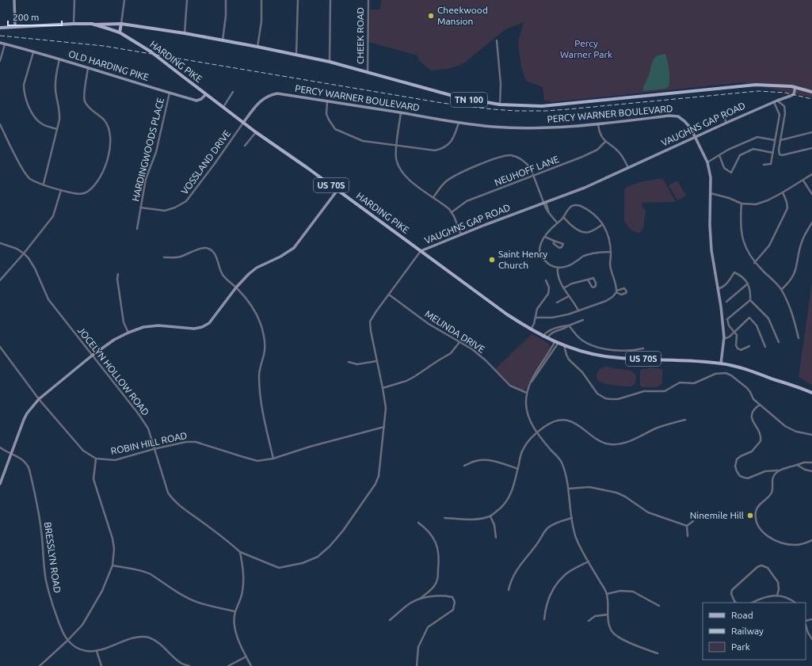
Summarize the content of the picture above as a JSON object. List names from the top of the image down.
{
  "streets": {
    "main road": ["HARDING PIKE", "TN 100", "US 70S"],
    "street": [
      "CHEEK ROAD",
      "OLD HARDING PIKE",
      "PERCY WARNER BOULEVARD",
      "VAUGHNS GAP ROAD",
      "HARDINGWOODS PLACE",
      "VOSSLAND DRIVE",
      "NEUHOFF LANE",
      "MELINDA DRIVE",
      "JOCELYN HOLLOW ROAD",
      "ROBIN HILL ROAD",
      "BRESSLYN ROAD"
    ]
  },
  "crossings": [
    ["CHEEK ROAD", "TN 100"],
    ["HARDING PIKE", "OLD HARDING PIKE"],
    ["HARDING PIKE", "PERCY WARNER BOULEVARD"],
    ["HARDING PIKE", "TN 100"],
    ["HARDING PIKE", "VAUGHNS GAP ROAD"],
    ["HARDING PIKE", "VOSSLAND DRIVE"],
    ["HARDING PIKE", "US 70S"],
    ["OLD HARDING PIKE", "HARDINGWOODS PLACE"],
    ["PERCY WARNER BOULEVARD", "VAUGHNS GAP ROAD"],
    ["PERCY WARNER BOULEVARD", "VOSSLAND DRIVE"],
    ["PERCY WARNER BOULEVARD", "US 70S"],
    ["TN 100", "VAUGHNS GAP ROAD"],
    ["VAUGHNS GAP ROAD", "MELINDA DRIVE"],
    ["VAUGHNS GAP ROAD", "JOCELYN HOLLOW ROAD"],
    ["VAUGHNS GAP ROAD", "ROBIN HILL ROAD"],
    ["HARDINGWOODS PLACE", "VOSSLAND DRIVE"],
    ["JOCELYN HOLLOW ROAD", "ROBIN HILL ROAD"]
  ],
  "parks": ["Percy Warner Park"],
  "places": ["Cheekwood Mansion", "Saint Henry Church", "Ninemile Hill"],
  "legend": ["Road", "Railway", "Park"],
  "scale_bar": "200 m"
}
